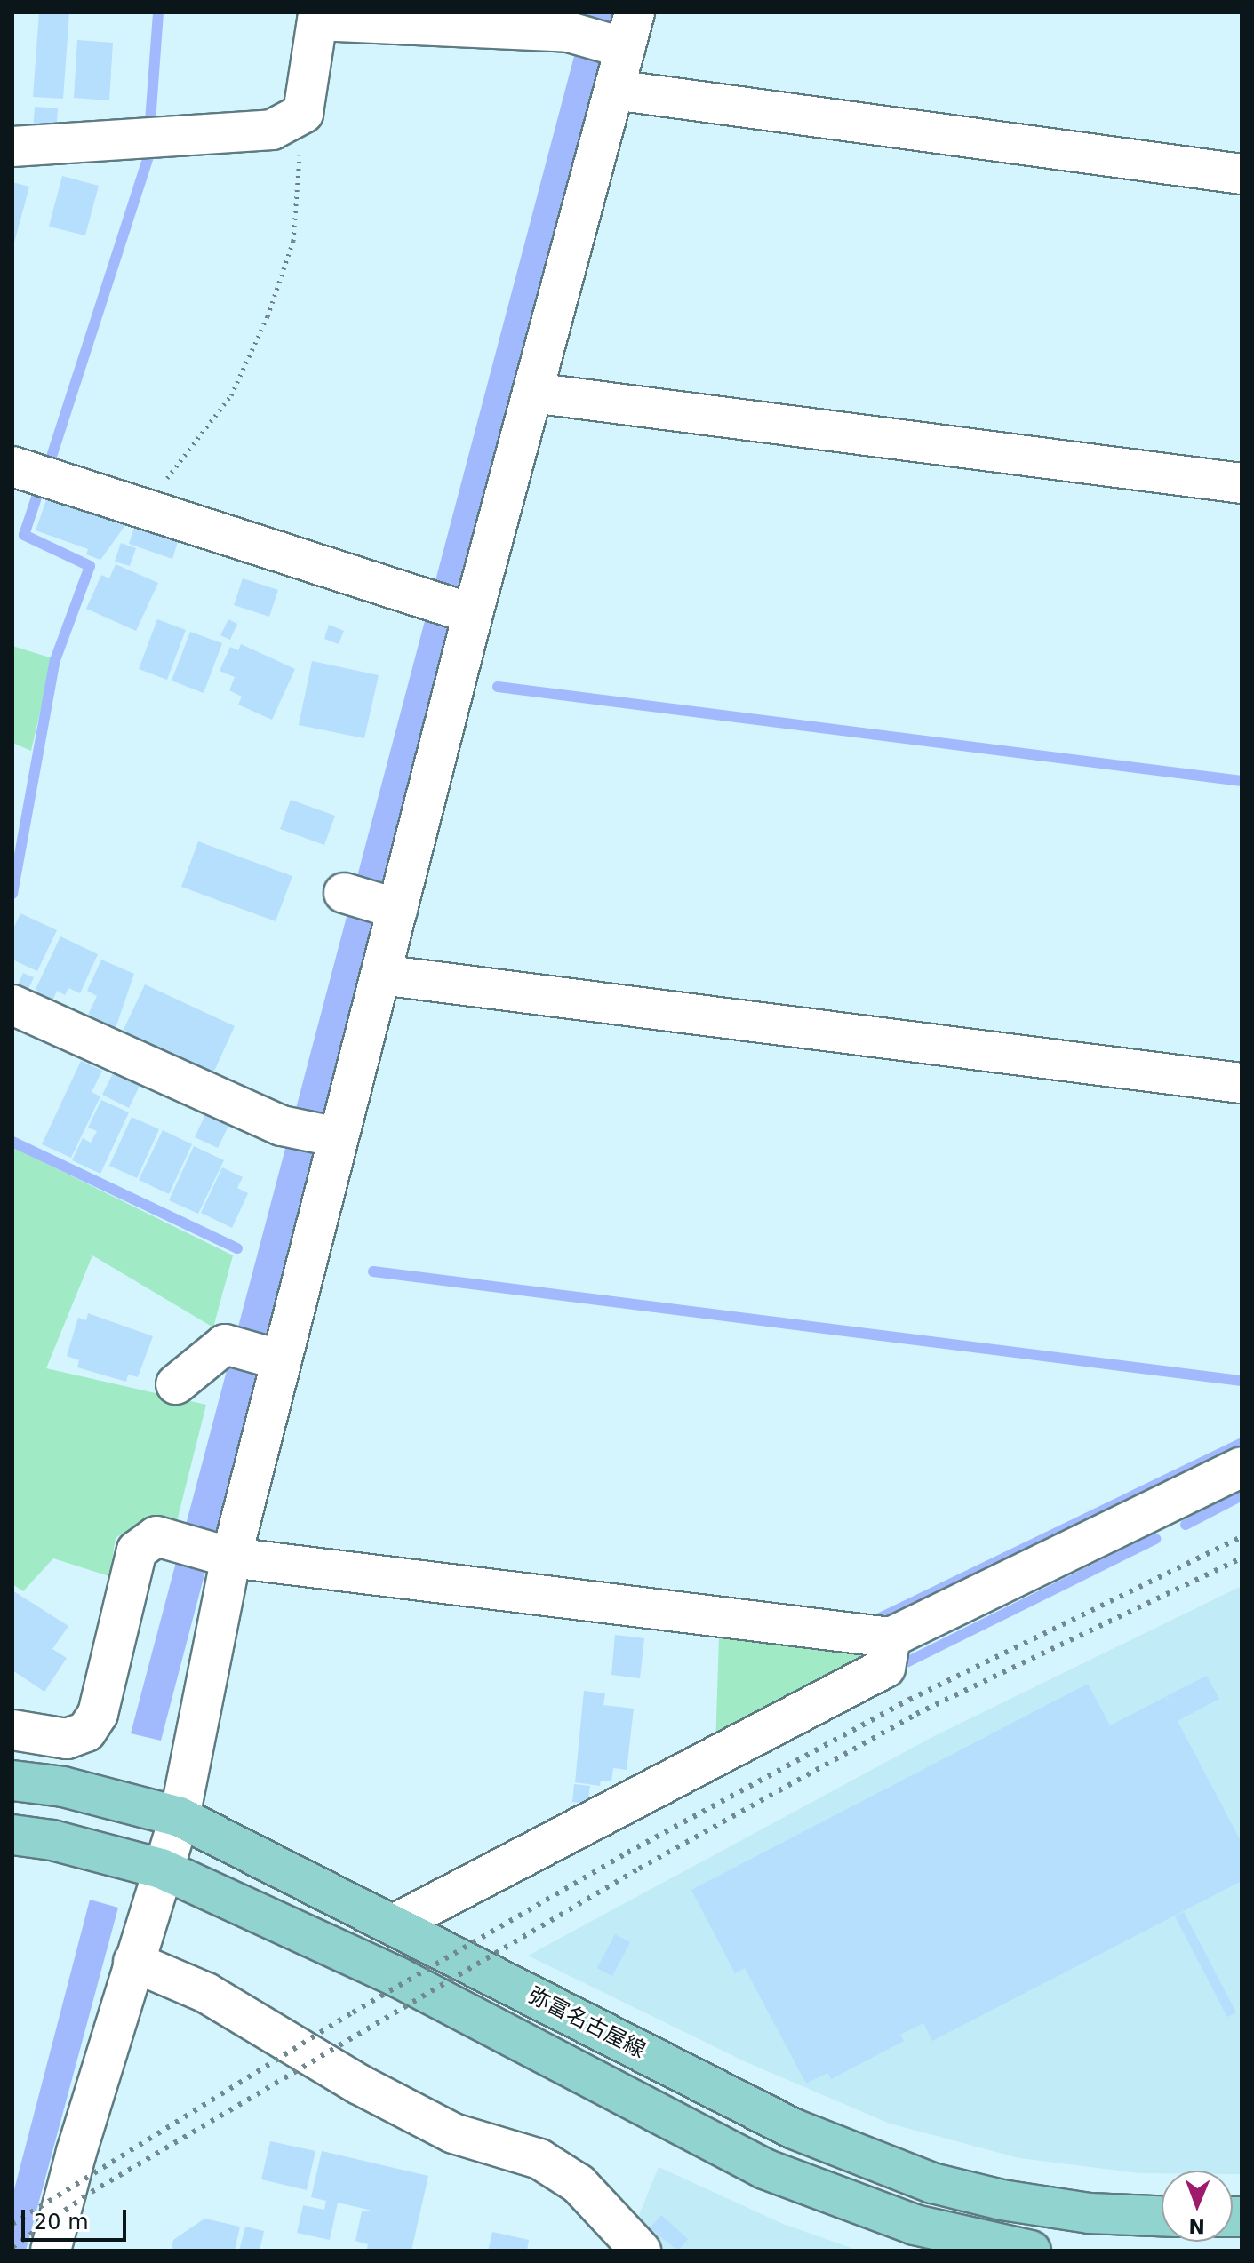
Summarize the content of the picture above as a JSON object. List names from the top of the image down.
{
  "streets": {
    "main road": ["弥富名古屋線"]
  },
  "scale_bar": "20 m",
  "north": "bottom"
}
